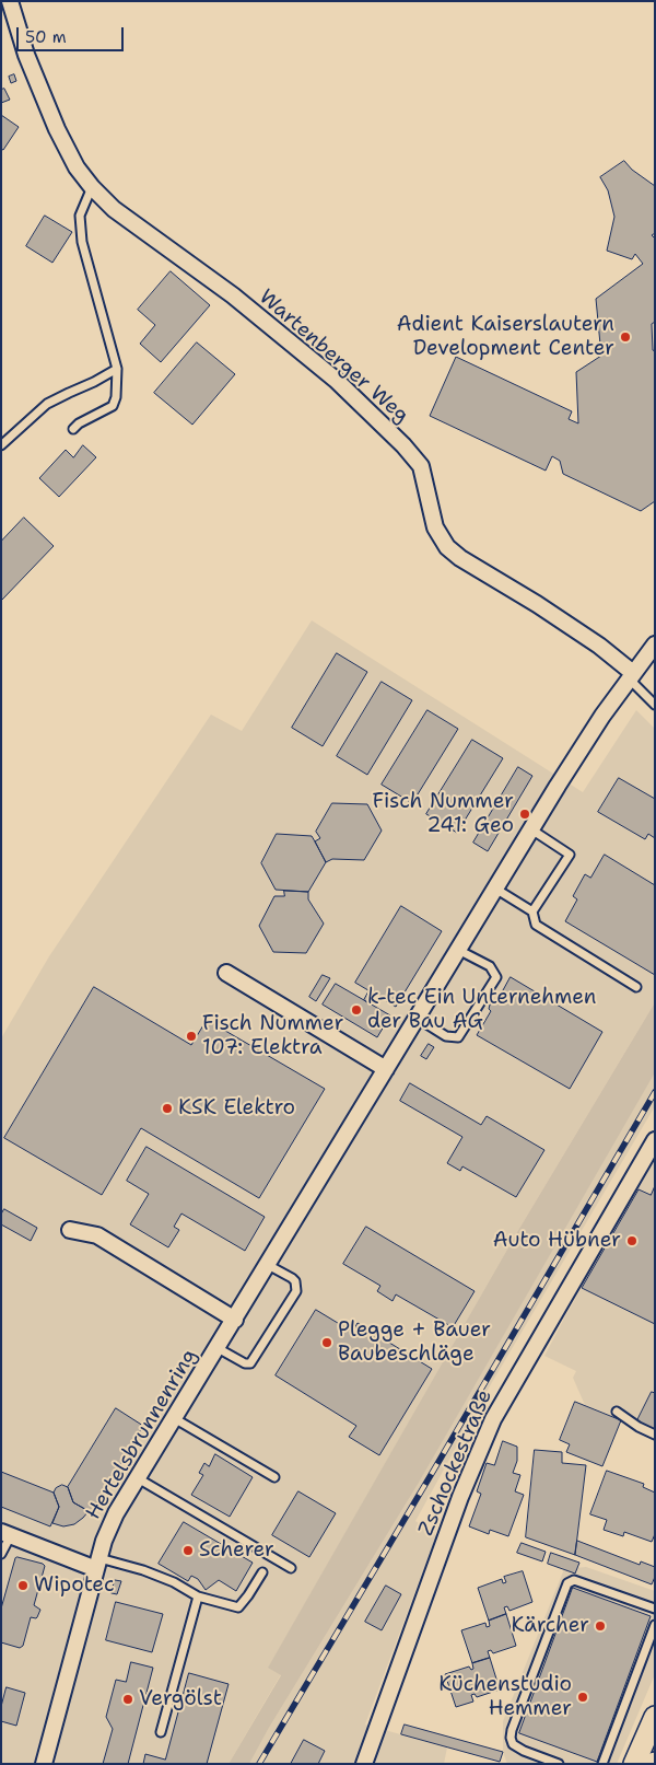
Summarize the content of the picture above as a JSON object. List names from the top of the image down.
{
  "streets": {
    "street": ["Wartenberger Weg", "Hertelsbrunnenring", "Zschockestraße"]
  },
  "crossings": [
    ["Wartenberger Weg", "Hertelsbrunnenring"]
  ],
  "places": [
    "Adient Kaiserslautern Development Center",
    "Fisch Nummer 241: Geo",
    "k-tec Ein Unternehmen der Bau AG",
    "Fisch Nummer 107: Elektra",
    "KSK Elektro",
    "Auto Hübner",
    "Plegge + Bauer Baubeschläge",
    "Scherer",
    "Wipotec",
    "Kärcher",
    "Küchenstudio Hemmer",
    "Vergölst"
  ],
  "scale_bar": "50 m"
}
